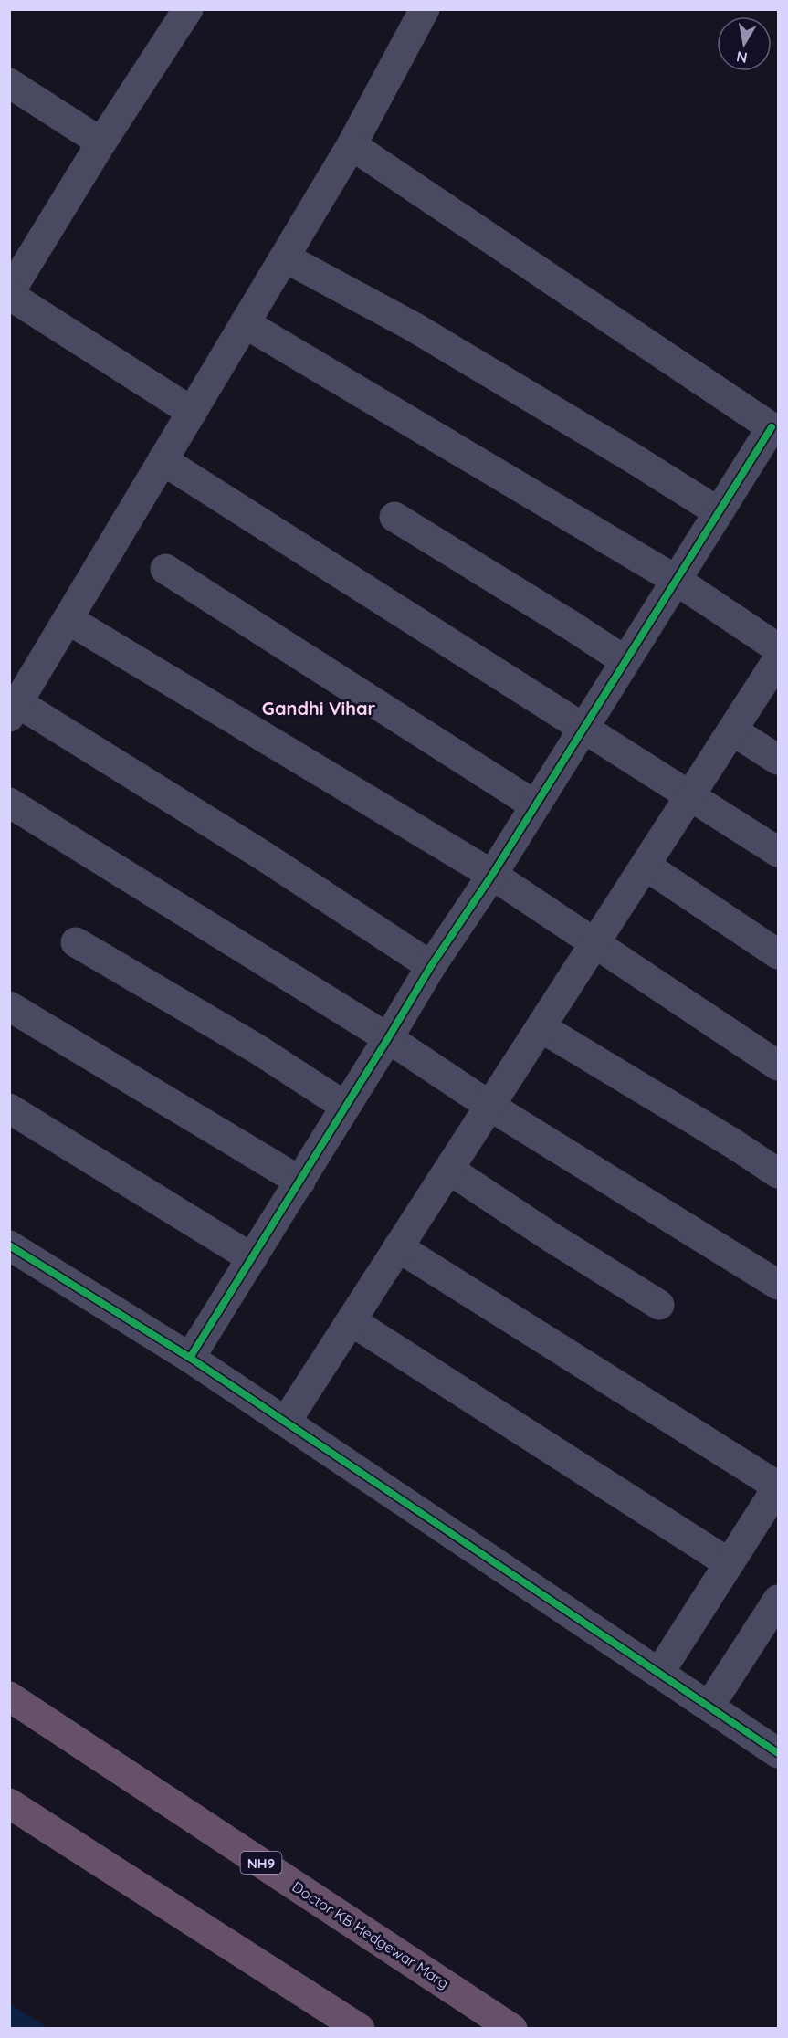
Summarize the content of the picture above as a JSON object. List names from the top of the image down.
{
  "streets": {
    "highway": ["NH9", "Doctor KB Hedgewar Marg"]
  },
  "districts": ["Gandhi Vihar"],
  "north": "bottom"
}
